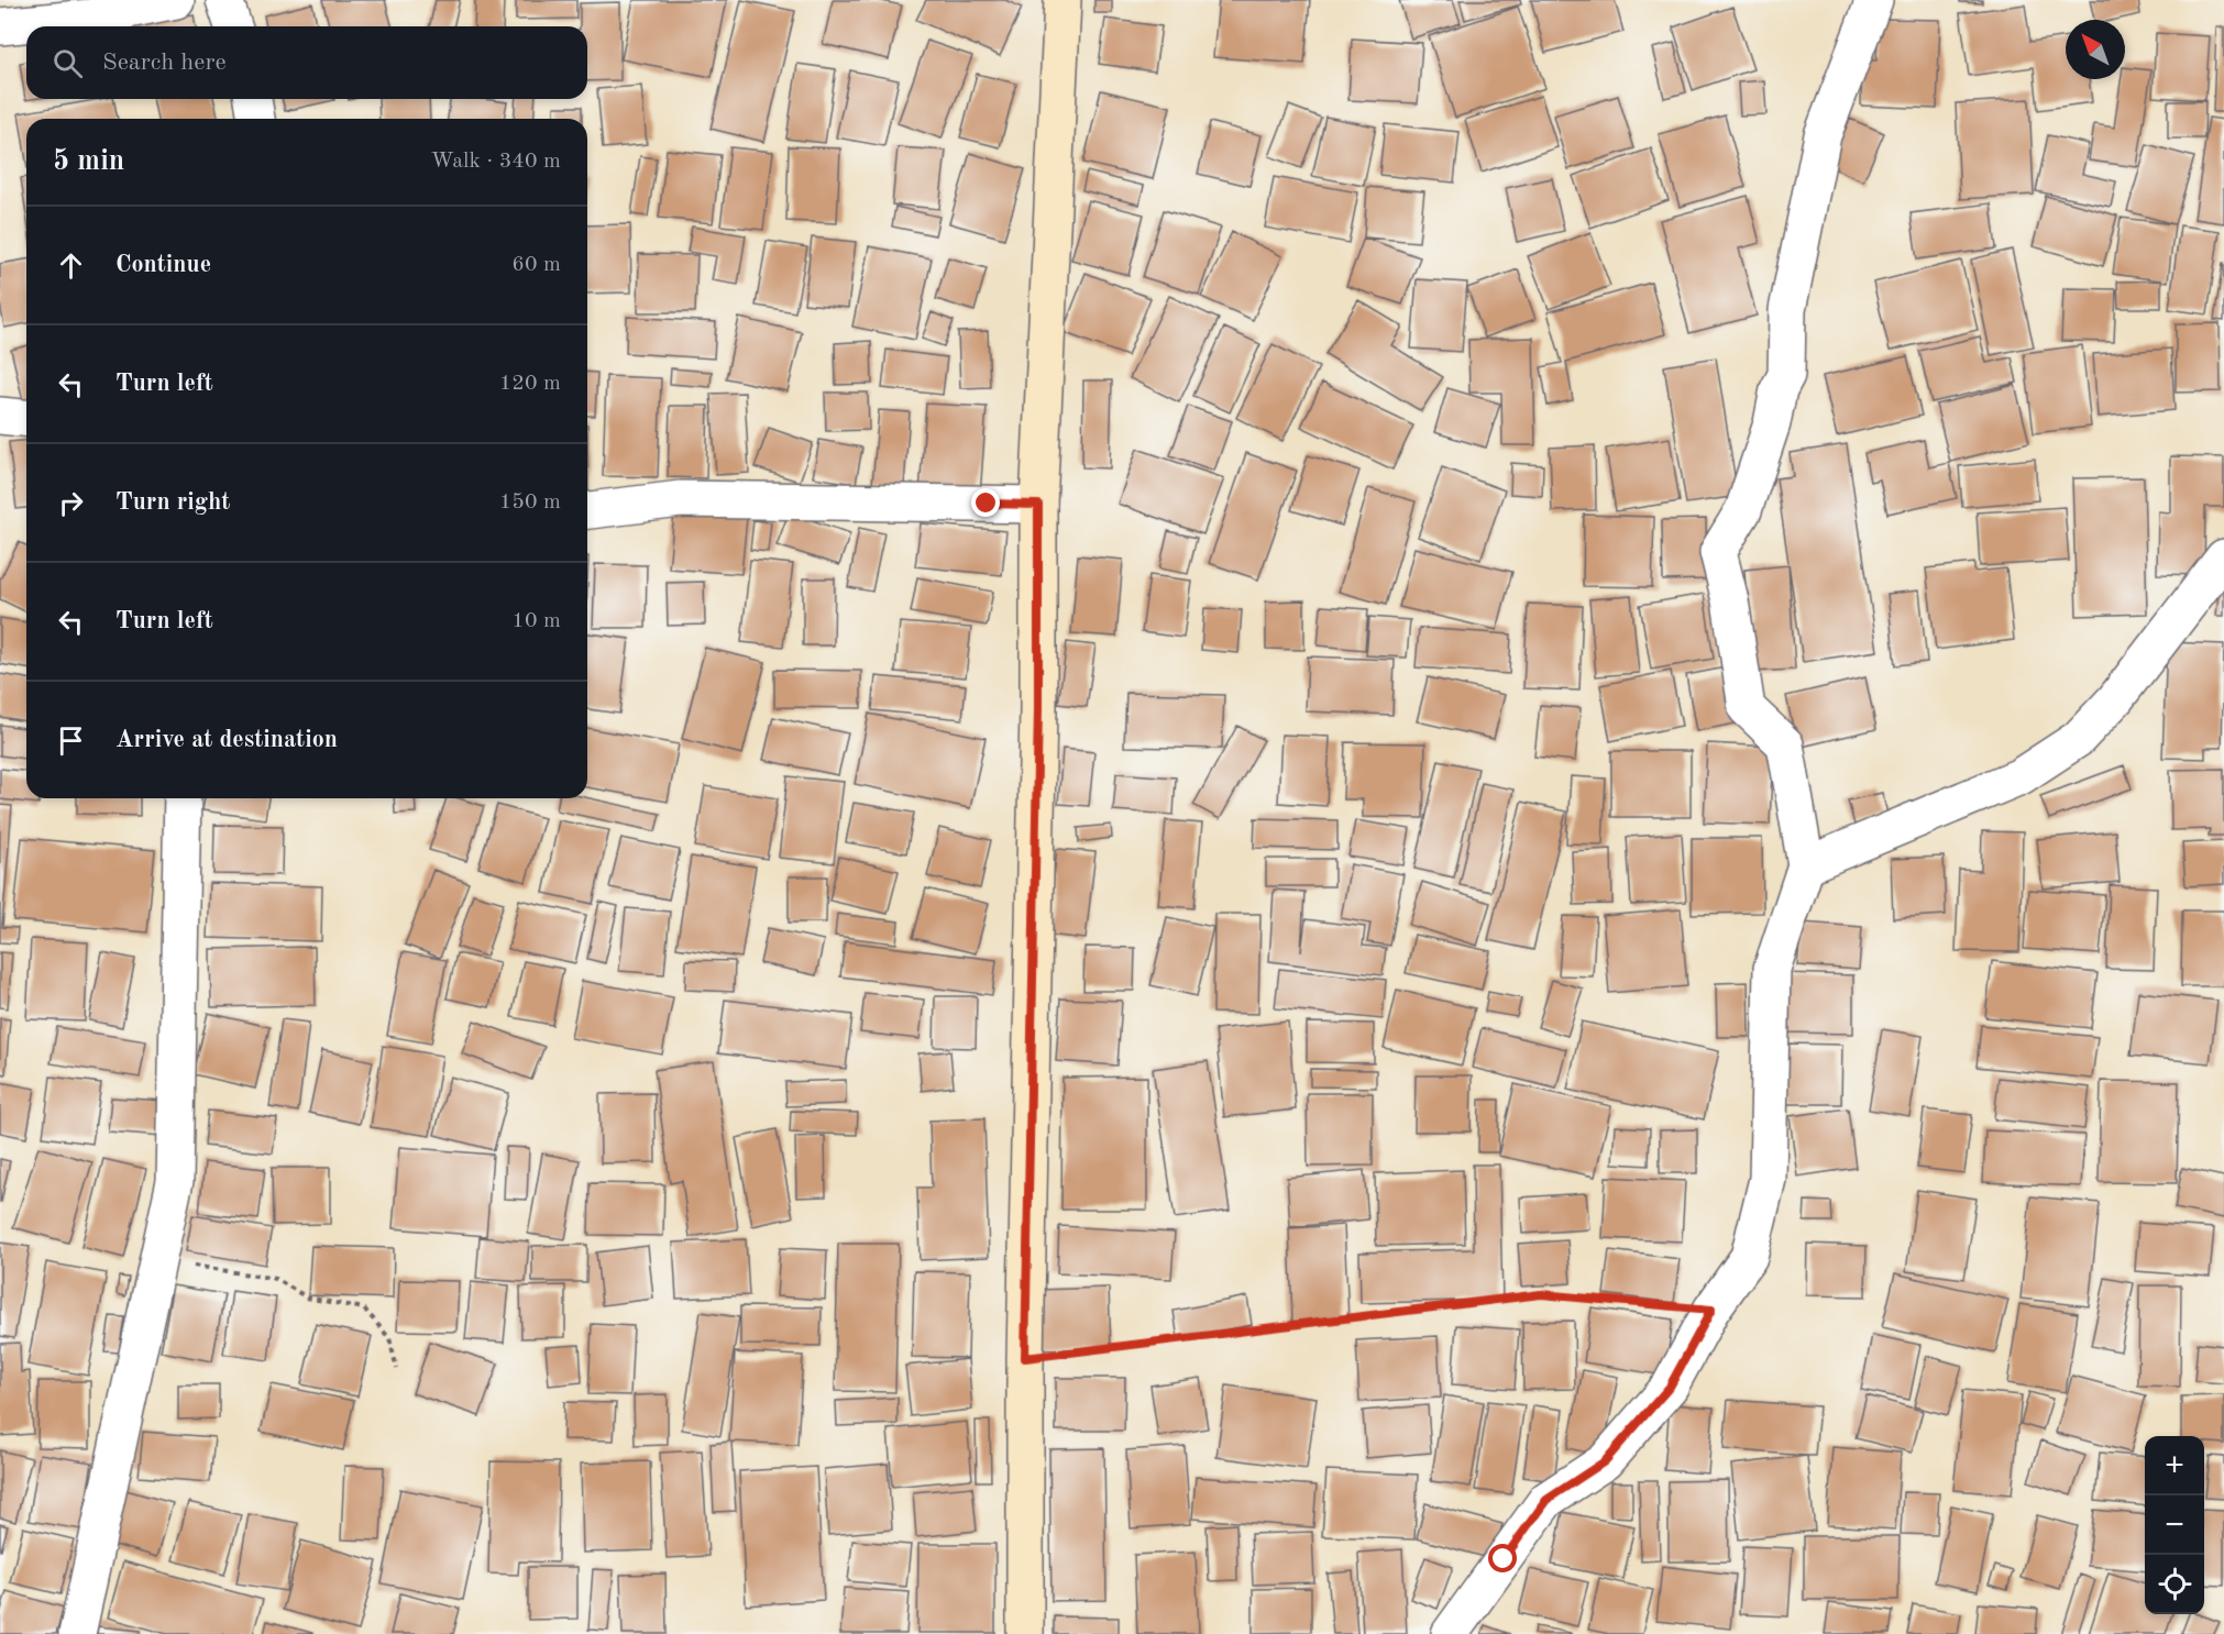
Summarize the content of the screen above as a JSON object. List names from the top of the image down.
{
  "north": "top left",
  "page": {
    "search": "Search here",
    "heading": ["5 min", "Walk · 340 m"],
    "list": [
      ["Continue", "60 m"],
      ["Turn left", "120 m"],
      ["Turn right", "150 m"],
      ["Turn left", "10 m"],
      "Arrive at destination"
    ],
    "map_buttons": ["+", "−"]
  }
}
